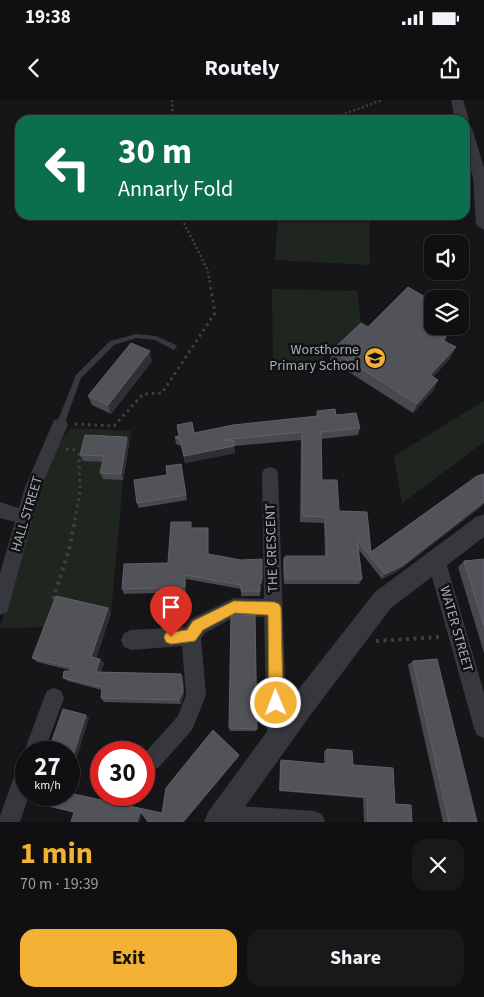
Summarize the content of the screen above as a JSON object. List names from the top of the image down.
{
  "streets": {
    "street": ["HALL STREET", "THE CRESCENT", "WATER STREET"]
  },
  "places": {
    "school or university": ["Worsthorne Primary School"]
  },
  "page": {
    "status": "19:38",
    "header": "Routely",
    "turn": ["30 m", "Annarly Fold"],
    "speed": "27 km/h",
    "limit": "30",
    "heading": ["1 min", "70 m · 19:39"],
    "buttons": ["Exit", "Share"]
  }
}
